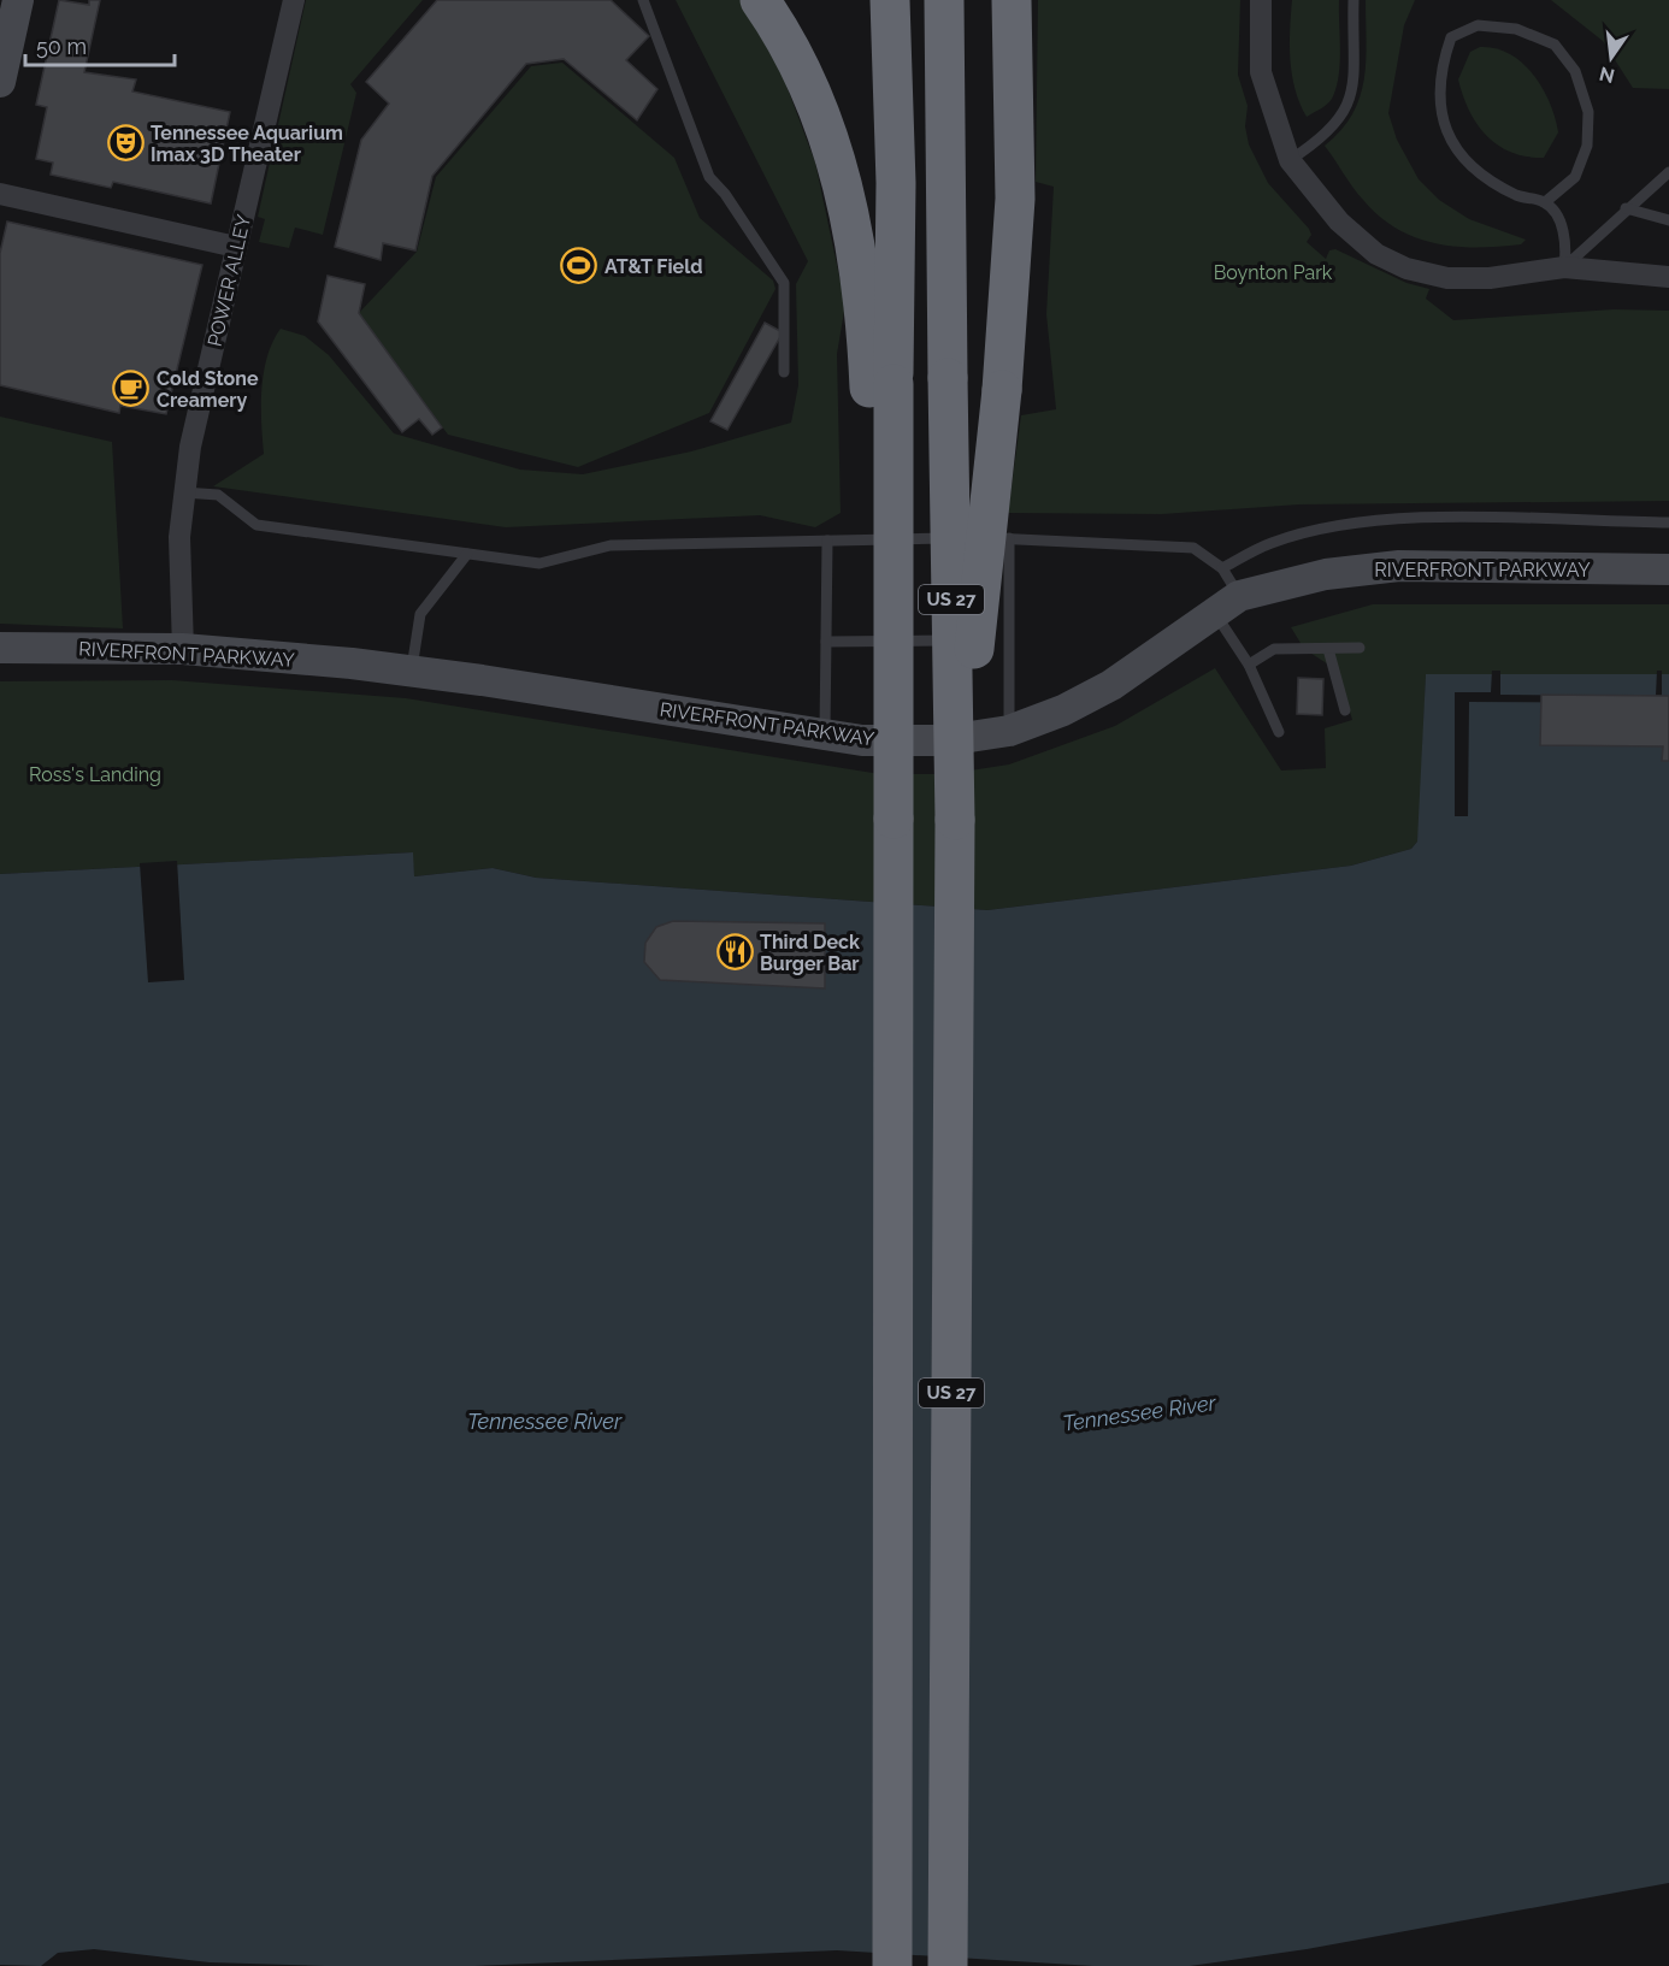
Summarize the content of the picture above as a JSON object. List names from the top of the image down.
{
  "streets": {
    "highway": ["US 27"],
    "main road": ["RIVERFRONT PARKWAY"],
    "street": ["POWER ALLEY"]
  },
  "crossings": [
    ["POWER ALLEY", "RIVERFRONT PARKWAY"]
  ],
  "water": ["Tennessee River"],
  "parks": ["Boynton Park", "Ross's Landing"],
  "places": {
    "theatre": ["Tennessee Aquarium Imax 3D Theater"],
    "sports": ["AT&T Field"],
    "cafe": ["Cold Stone Creamery"],
    "restaurant": ["Third Deck Burger Bar"]
  },
  "scale_bar": "50 m",
  "north": "bottom"
}
